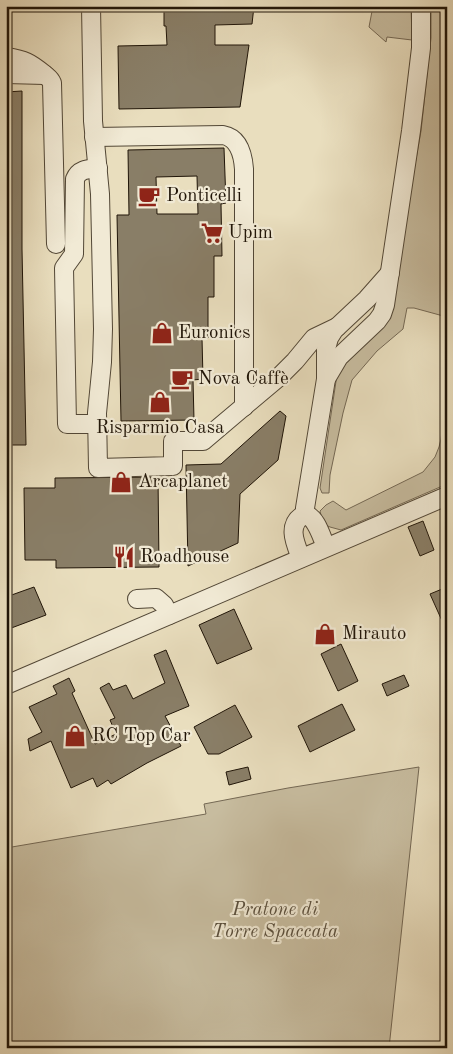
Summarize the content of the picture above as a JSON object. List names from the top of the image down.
{
  "parks": ["Pratone di Torre Spaccata"],
  "places": {
    "cafe": ["Ponticelli", "Nova Caffè"],
    "supermarket": ["Upim"],
    "shop": [
      "Euronics",
      "Risparmio Casa",
      "Arcaplanet",
      "Mirauto",
      "RC Top Car"
    ],
    "restaurant": ["Roadhouse"]
  }
}
